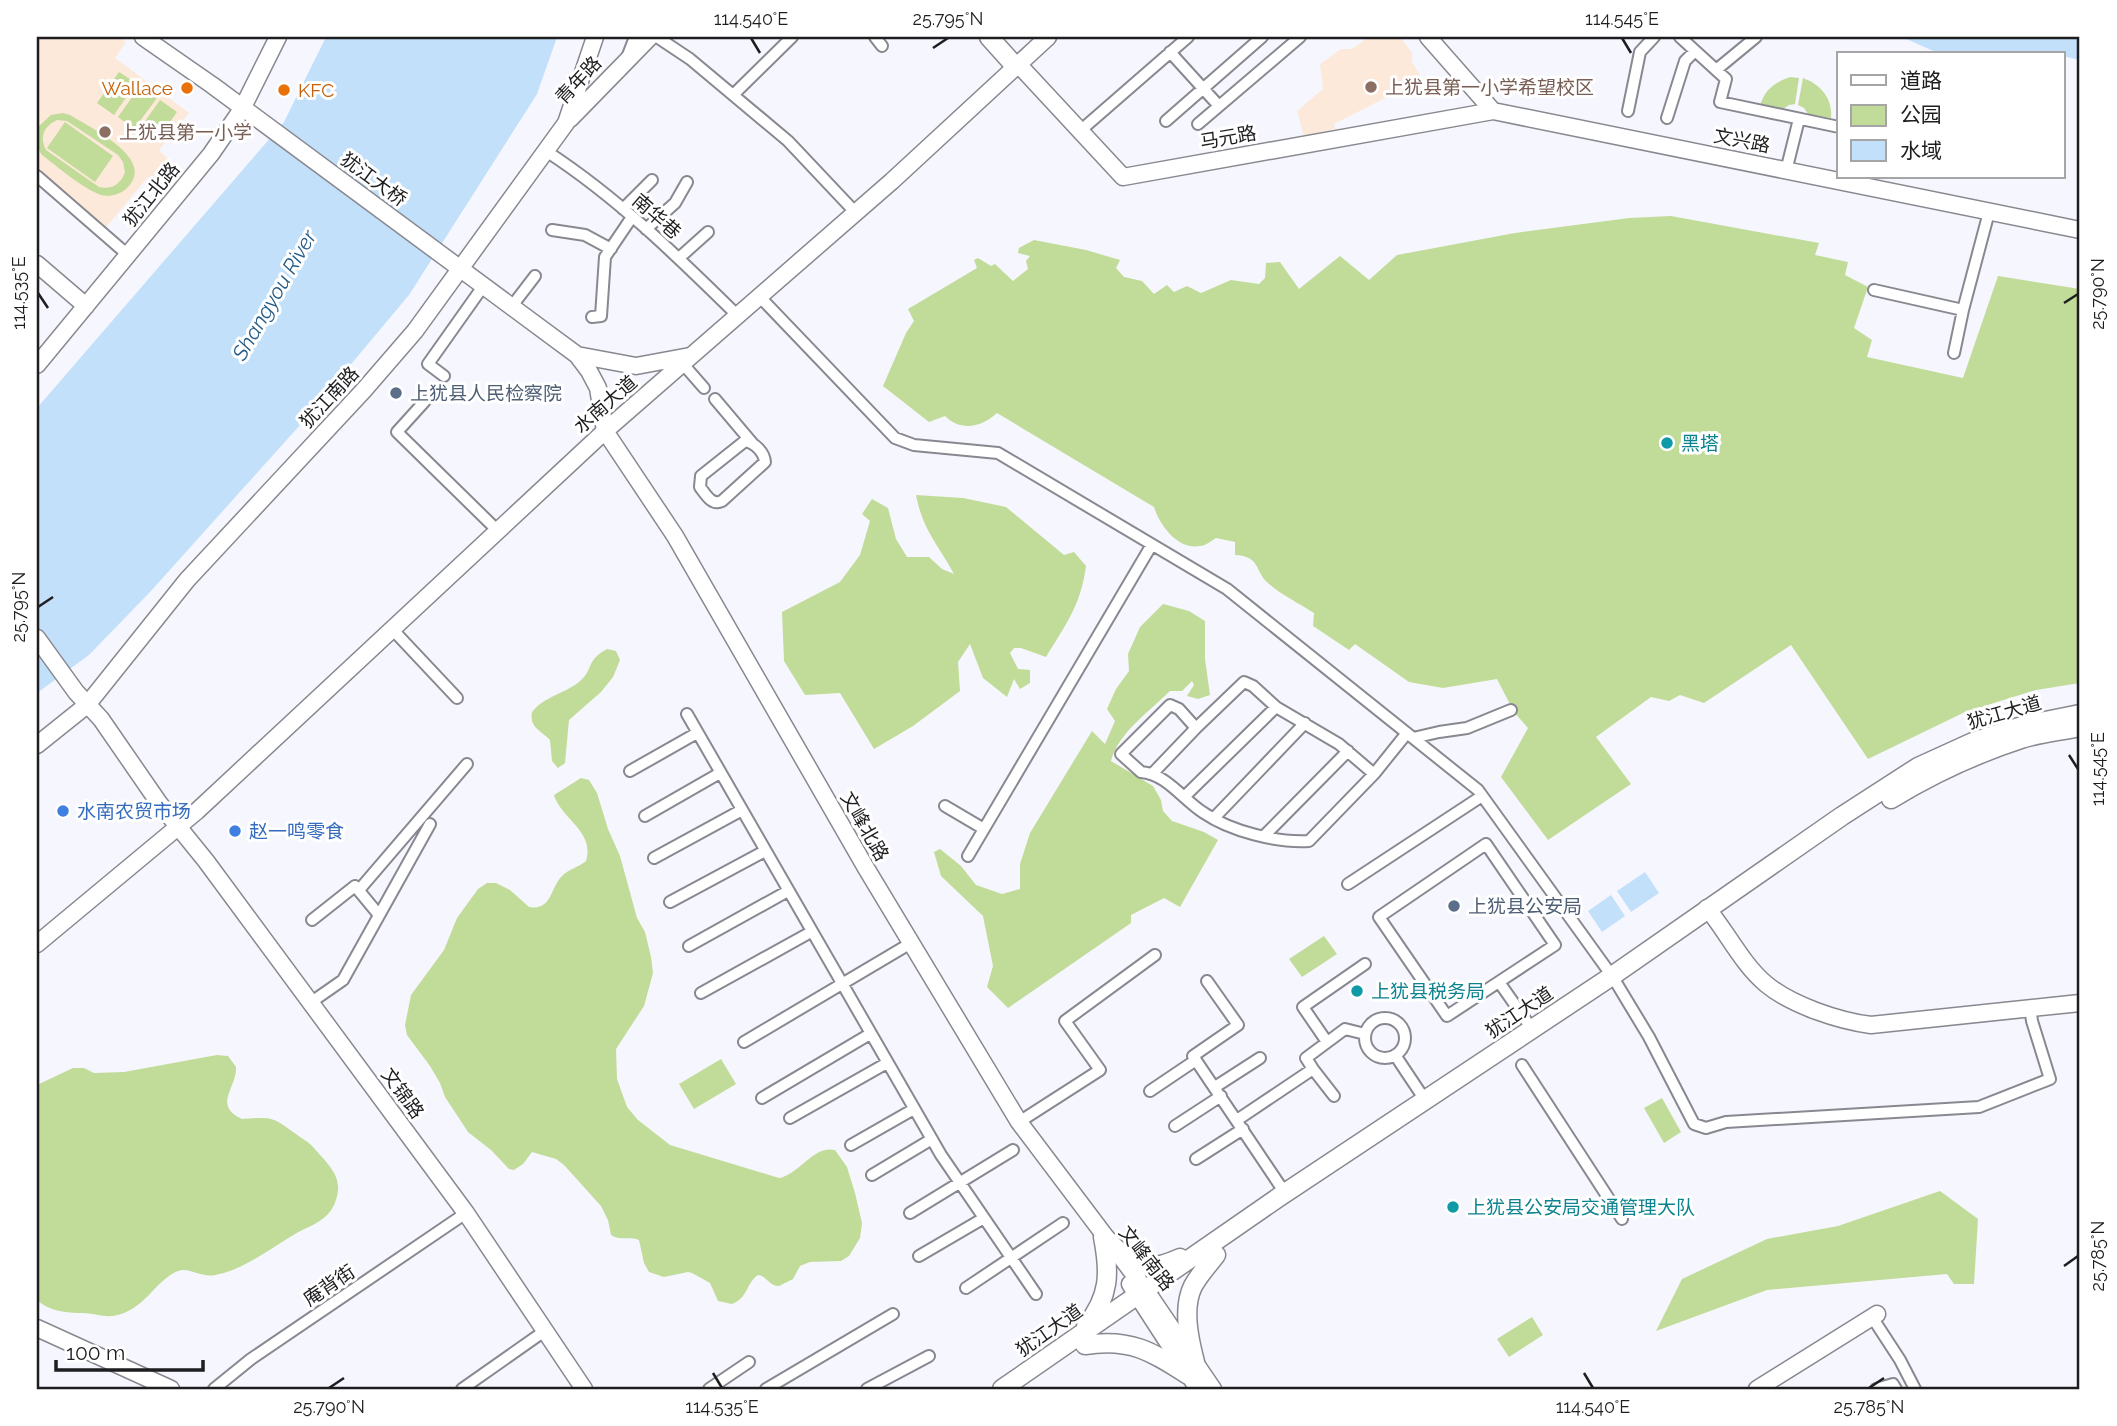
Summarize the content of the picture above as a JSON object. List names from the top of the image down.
{
  "streets": {
    "main road": ["犹江大道"],
    "street": [
      "青年路",
      "马元路",
      "文兴路",
      "犹江大桥",
      "犹江北路",
      "南华巷",
      "犹江南路",
      "水南大道",
      "文峰北路",
      "文锦路",
      "文峰南路",
      "庵背街"
    ]
  },
  "crossings": [
    ["青年路", "犹江南路"],
    ["马元路", "文兴路"],
    ["马元路", "水南大道"],
    ["犹江大桥", "犹江北路"],
    ["犹江大桥", "犹江南路"],
    ["南华巷", "犹江南路"],
    ["南华巷", "水南大道"],
    ["犹江南路", "文锦路"],
    ["水南大道", "文峰北路"],
    ["水南大道", "文锦路"],
    ["犹江大道", "文峰南路"],
    ["文峰北路", "文峰南路"],
    ["文锦路", "庵背街"]
  ],
  "water": ["Shangyou River"],
  "places": [
    "上犹县第一小学希望校区",
    "Wallace",
    "KFC",
    "上犹县第一小学",
    "上犹县人民检察院",
    "黑塔",
    "水南农贸市场",
    "赵一鸣零食",
    "上犹县公安局",
    "上犹县税务局",
    "上犹县公安局交通管理大队"
  ],
  "legend": ["道路", "公园", "水域"],
  "scale_bar": "100 m",
  "coordinates": [
    "114.540°E",
    "25.795°N",
    "114.545°E",
    "114.535°E",
    "25.790°N",
    "25.785°N"
  ]
}
